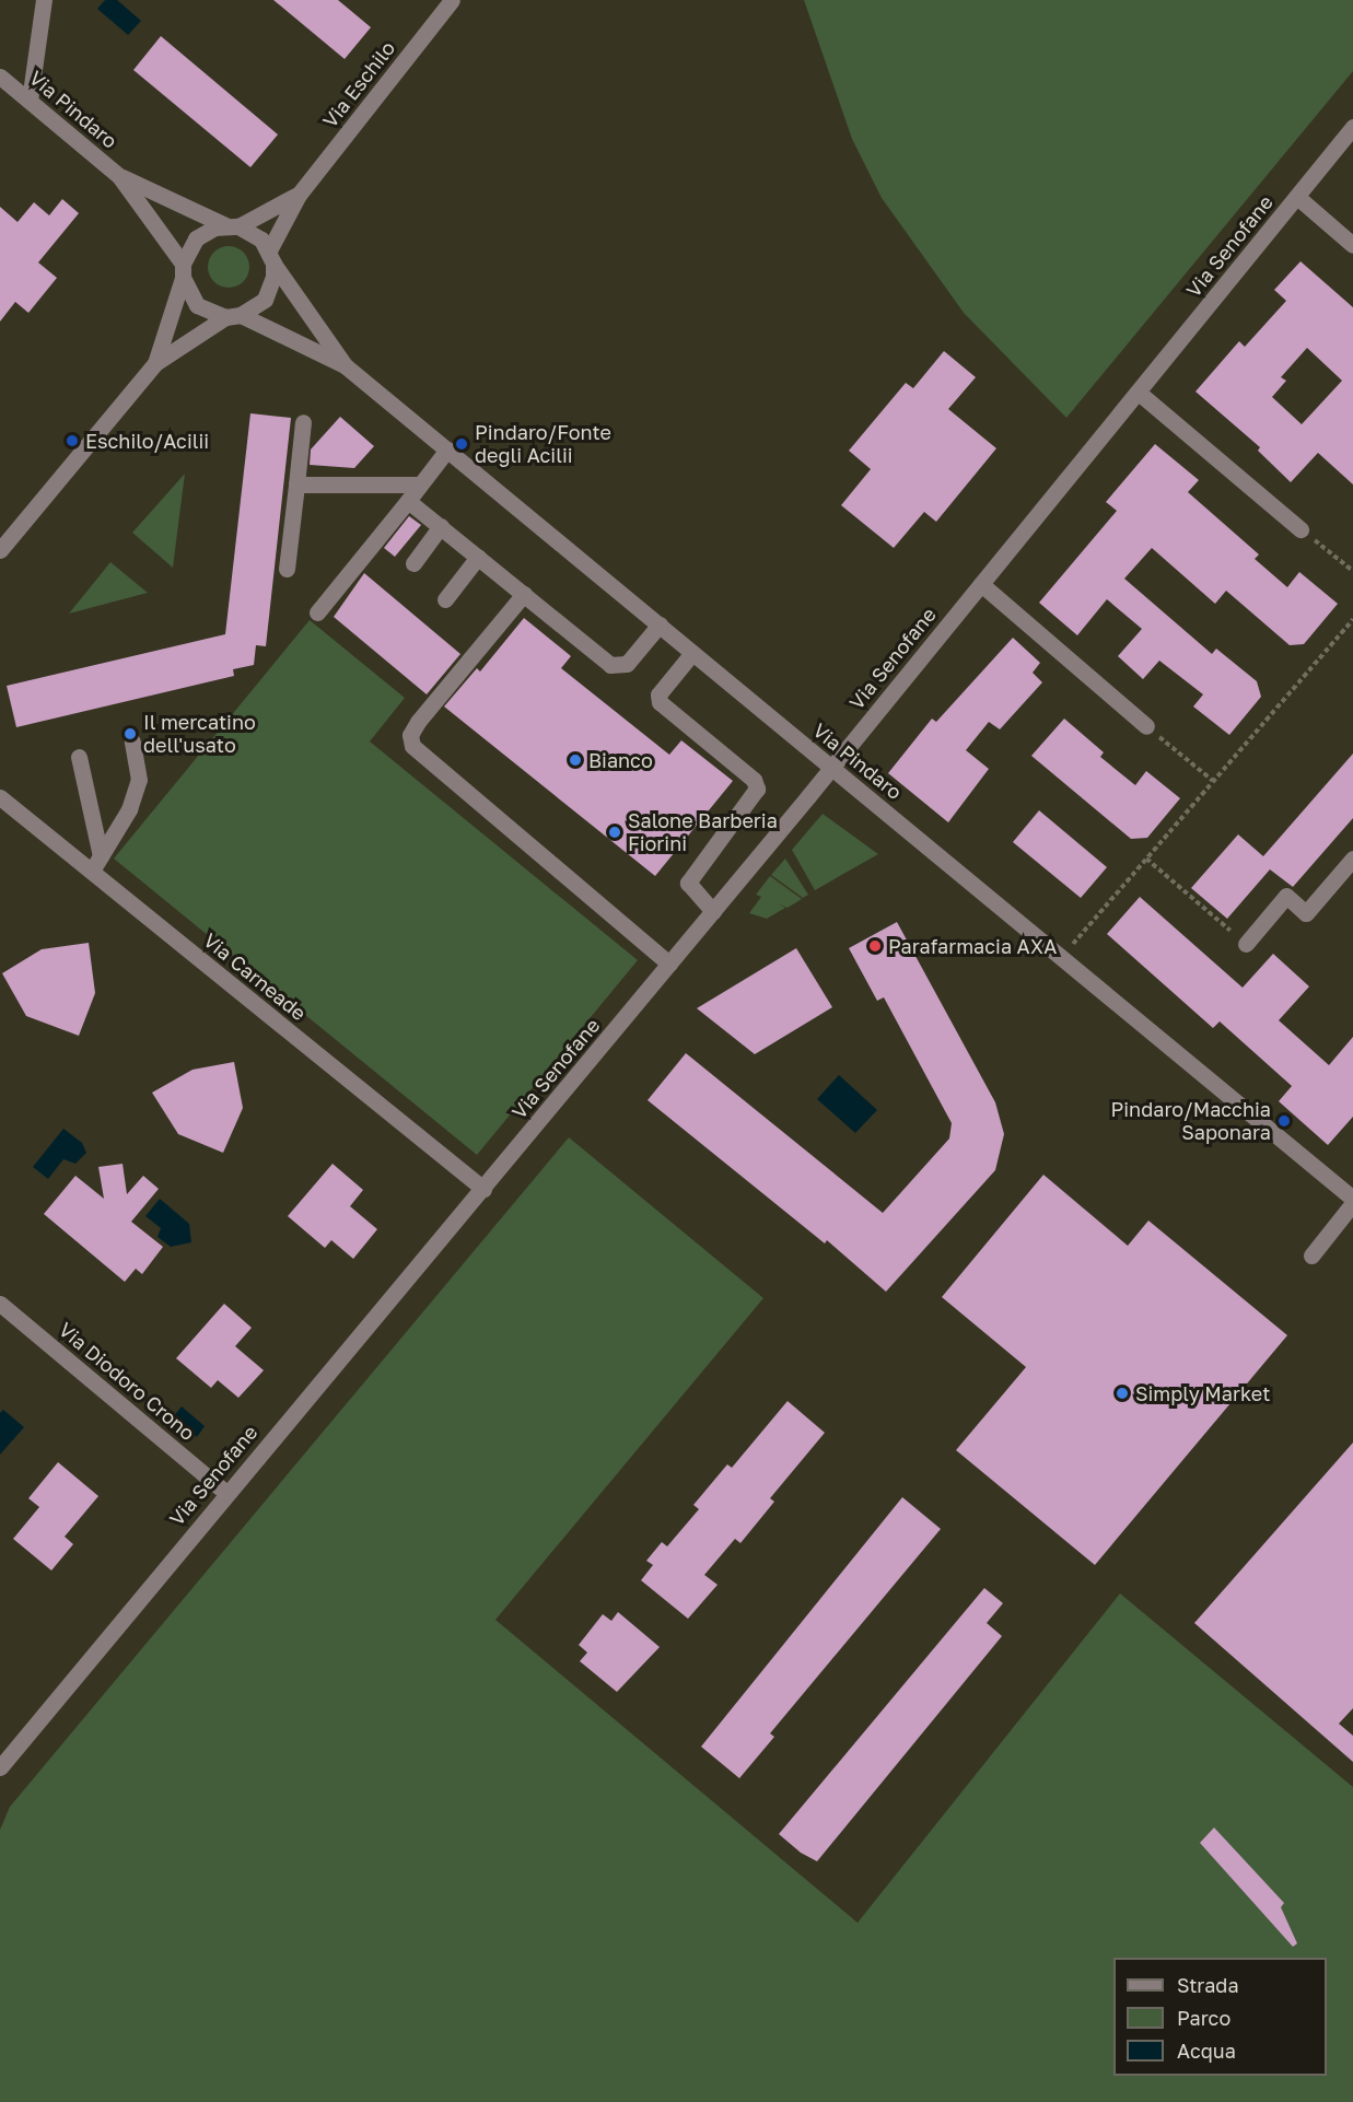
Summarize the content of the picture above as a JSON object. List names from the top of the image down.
{
  "streets": {
    "street": [
      "Via Eschilo",
      "Via Pindaro",
      "Via Senofane",
      "Via Carneade",
      "Via Diodoro Crono"
    ]
  },
  "crossings": [
    ["Via Pindaro", "Via Senofane"],
    ["Via Senofane", "Via Carneade"],
    ["Via Senofane", "Via Diodoro Crono"]
  ],
  "places": [
    "Eschilo/Acilii",
    "Pindaro/Fonte degli Acilii",
    "Il mercatino dell'usato",
    "Bianco",
    "Salone Barberia Fiorini",
    "Parafarmacia AXA",
    "Pindaro/Macchia Saponara",
    "Simply Market"
  ],
  "legend": ["Strada", "Parco", "Acqua"]
}
